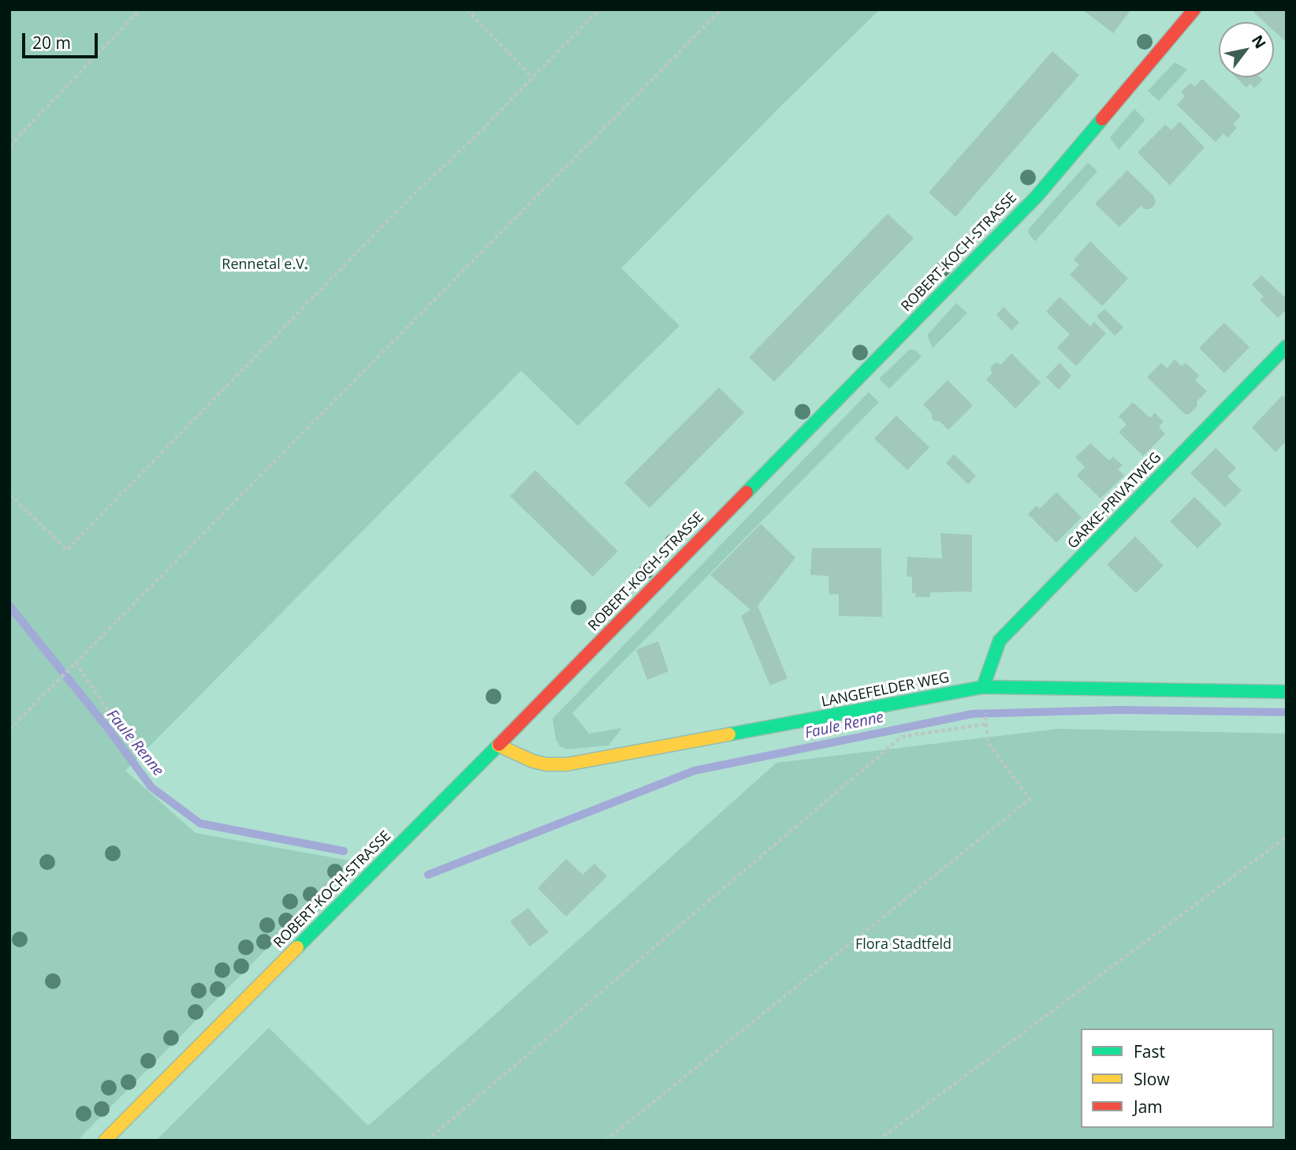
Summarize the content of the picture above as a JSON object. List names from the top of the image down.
{
  "streets": {
    "street": ["ROBERT-KOCH-STRASSE", "GARKE-PRIVATWEG", "LANGEFELDER WEG"]
  },
  "crossings": [
    ["ROBERT-KOCH-STRASSE", "LANGEFELDER WEG"],
    ["GARKE-PRIVATWEG", "LANGEFELDER WEG"]
  ],
  "water": ["Faule Renne"],
  "parks": ["Rennetal e.V.", "Flora Stadtfeld"],
  "legend": ["Fast", "Slow", "Jam"],
  "scale_bar": "20 m",
  "north": "top right"
}
